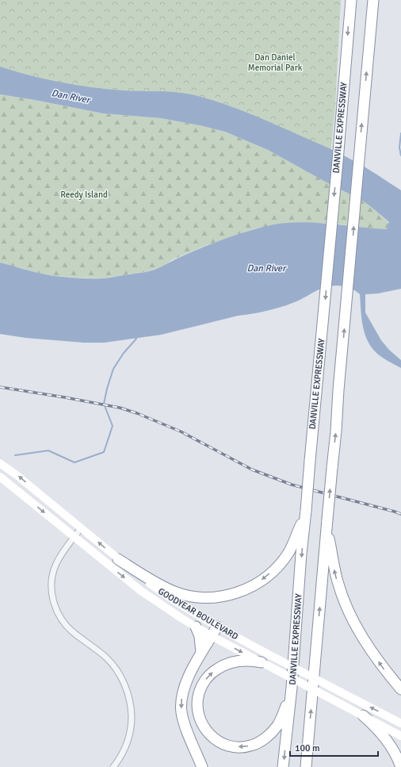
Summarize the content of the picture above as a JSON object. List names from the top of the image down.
{
  "streets": {
    "highway": ["DANVILLE EXPRESSWAY"],
    "main road": ["GOODYEAR BOULEVARD"]
  },
  "water": ["Dan River"],
  "parks": ["Dan Daniel Memorial Park", "Reedy Island"],
  "scale_bar": "100 m"
}
